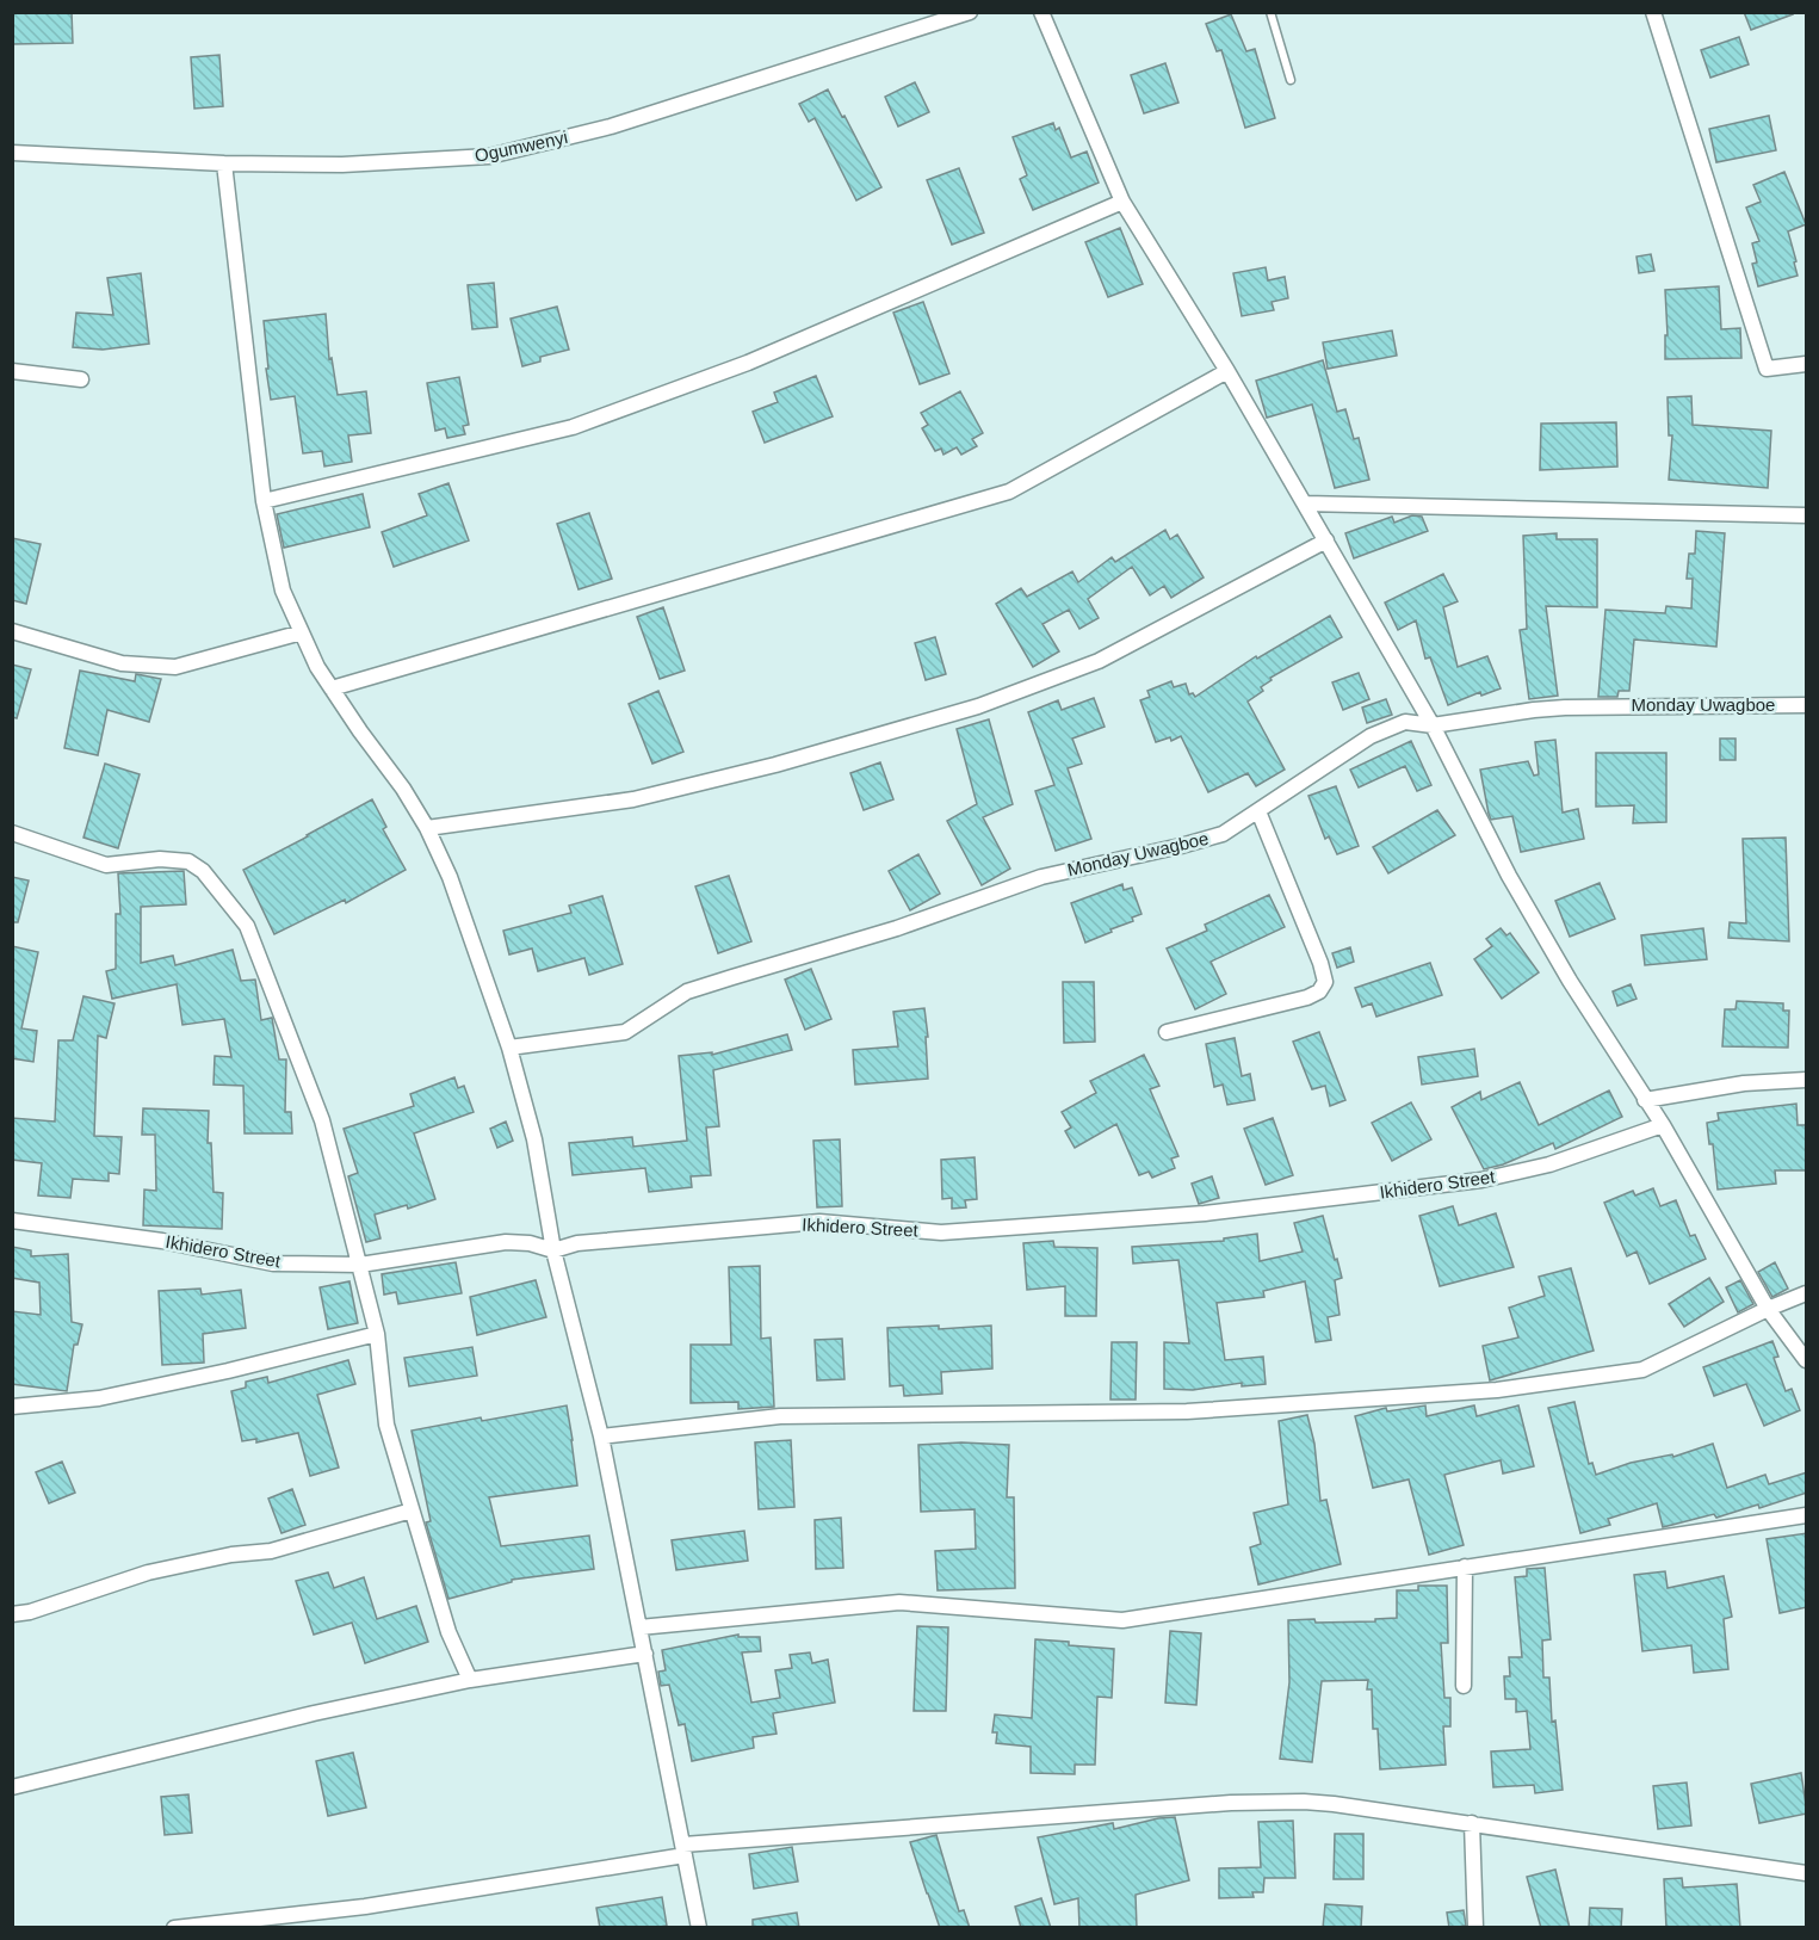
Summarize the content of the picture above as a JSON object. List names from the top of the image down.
{
  "streets": {
    "street": ["Ogumwenyi", "Monday Uwagboe", "Ikhidero Street"]
  }
}
